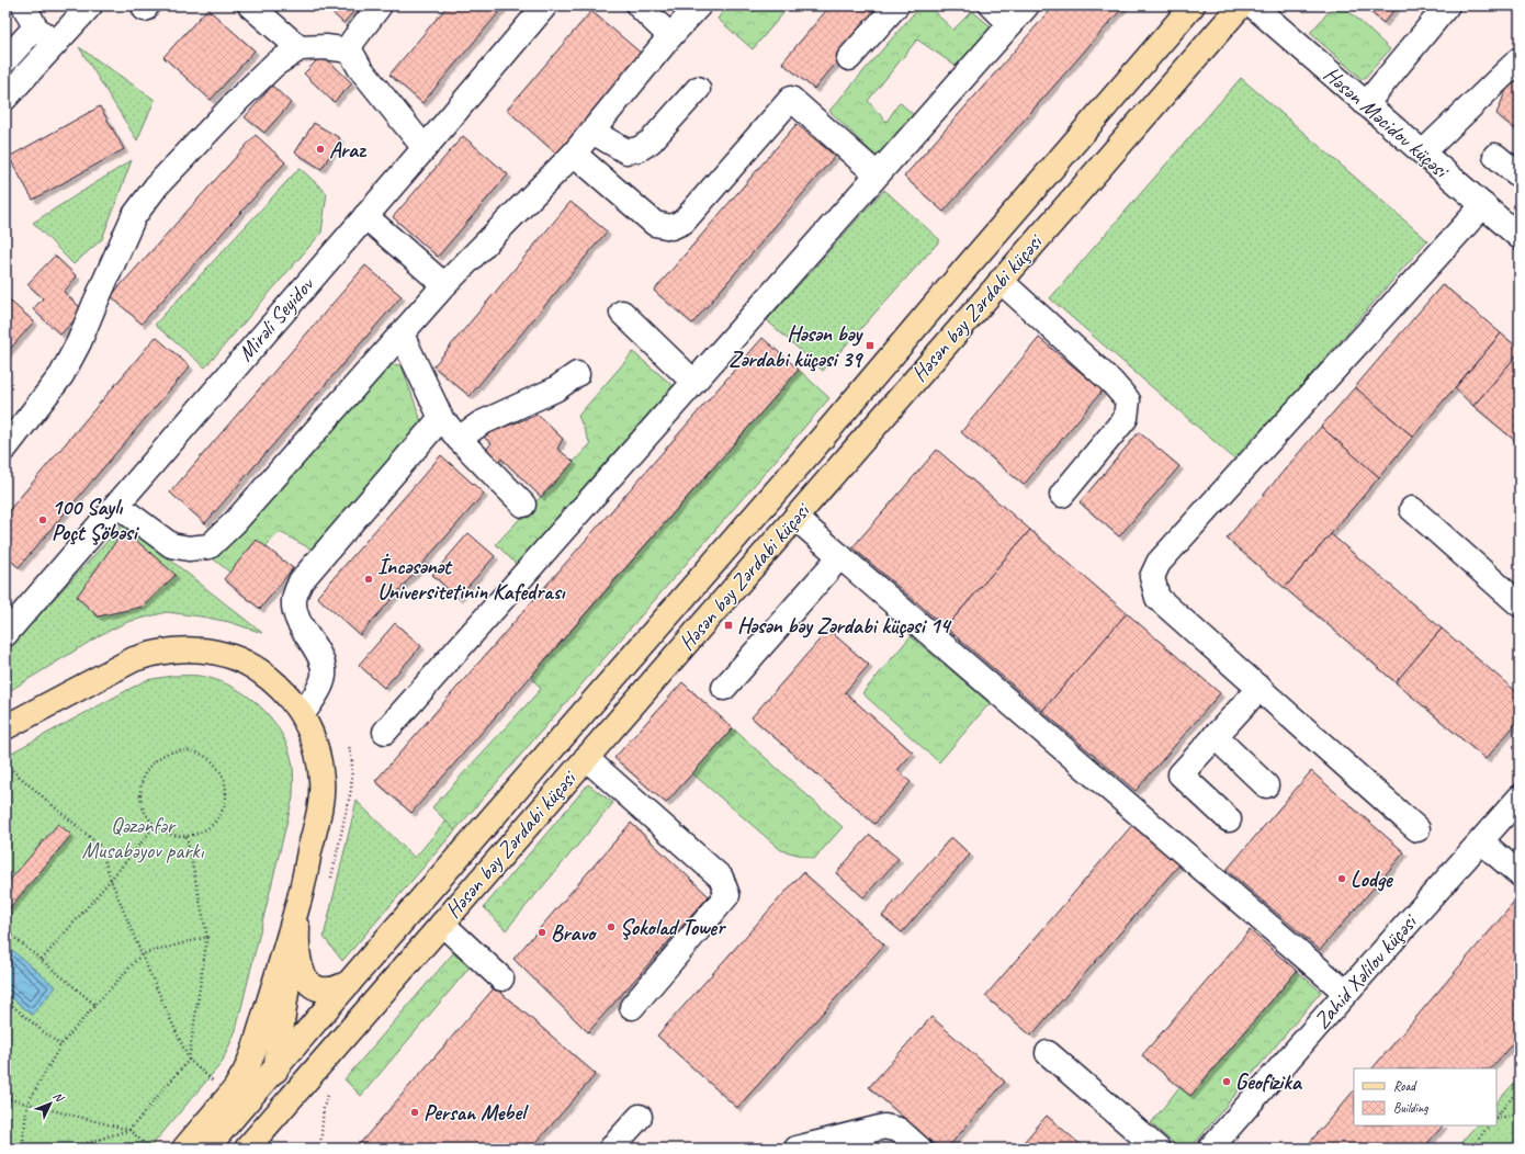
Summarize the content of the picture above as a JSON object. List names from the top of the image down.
{
  "streets": {
    "main road": ["Həsən bəy Zərdabi küçəsi"],
    "street": ["Həsən Məcidov küçəsi", "Mirəli Seyidov", "Zahid Xəlilov küçəsi"]
  },
  "parks": ["Qəzənfər Musabəyov parkı"],
  "places": {
    "other": [
      "Araz",
      "100 Saylı Poçt Şöbəsi",
      "İncəsənət Universitetinin Kafedrası",
      "Lodge",
      "Şokolad Tower",
      "Bravo",
      "Geofizika",
      "Persan Mebel"
    ],
    "transit": ["Həsən bəy Zərdabi küçəsi 39", "Həsən bəy Zərdabi küçəsi 14"]
  },
  "legend": ["Road", "Building"],
  "north": "top right"
}
